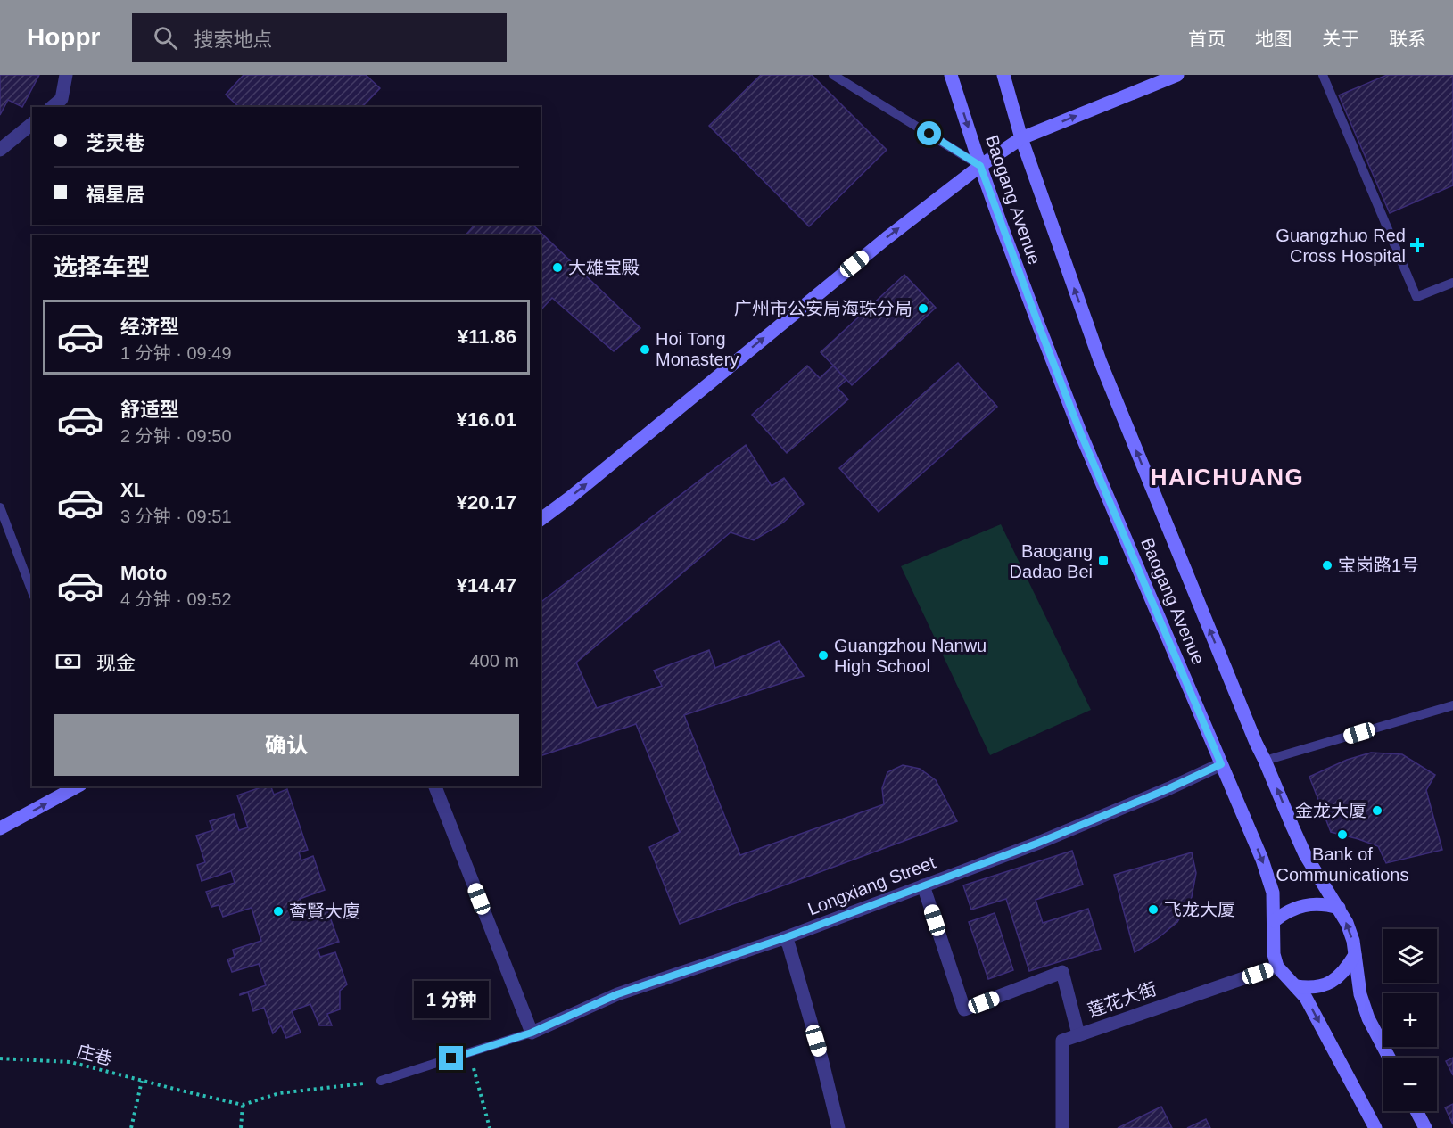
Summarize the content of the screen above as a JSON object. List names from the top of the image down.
{
  "streets": {
    "main road": ["Baogang Avenue"],
    "street": ["Longxiang Street", "莲花大街"],
    "path": ["庄巷"]
  },
  "crossings": [
    ["Baogang Avenue", "Longxiang Street"],
    ["Baogang Avenue", "莲花大街"]
  ],
  "districts": ["HAICHUANG"],
  "places": {
    "health": ["Guangzhuo Red Cross Hospital"],
    "other": [
      "大雄宝殿",
      "广州市公安局海珠分局",
      "Hoi Tong Monastery",
      "宝岗路1号",
      "Guangzhou Nanwu High School",
      "金龙大厦",
      "Bank of Communications",
      "飞龙大厦",
      "薈賢大廈"
    ],
    "transit": ["Baogang Dadao Bei"]
  },
  "page": {
    "header": "Hoppr",
    "search": "搜索地点",
    "nav": [
      "首页",
      "地图",
      "关于",
      "联系"
    ],
    "banner": ["芝灵巷", "福星居"],
    "heading": "选择车型",
    "list": [
      {
        "name": "经济型",
        "note": "1 分钟 · 09:49",
        "value": "¥11.86"
      },
      {
        "name": "舒适型",
        "note": "2 分钟 · 09:50",
        "value": "¥16.01"
      },
      {
        "name": "XL",
        "note": "3 分钟 · 09:51",
        "value": "¥20.17"
      },
      {
        "name": "Moto",
        "note": "4 分钟 · 09:52",
        "value": "¥14.47"
      }
    ],
    "pay": ["现金", "400 m"],
    "buttons": "确认",
    "map_buttons": ["+", "−"],
    "bubble": "1 分钟"
  }
}
